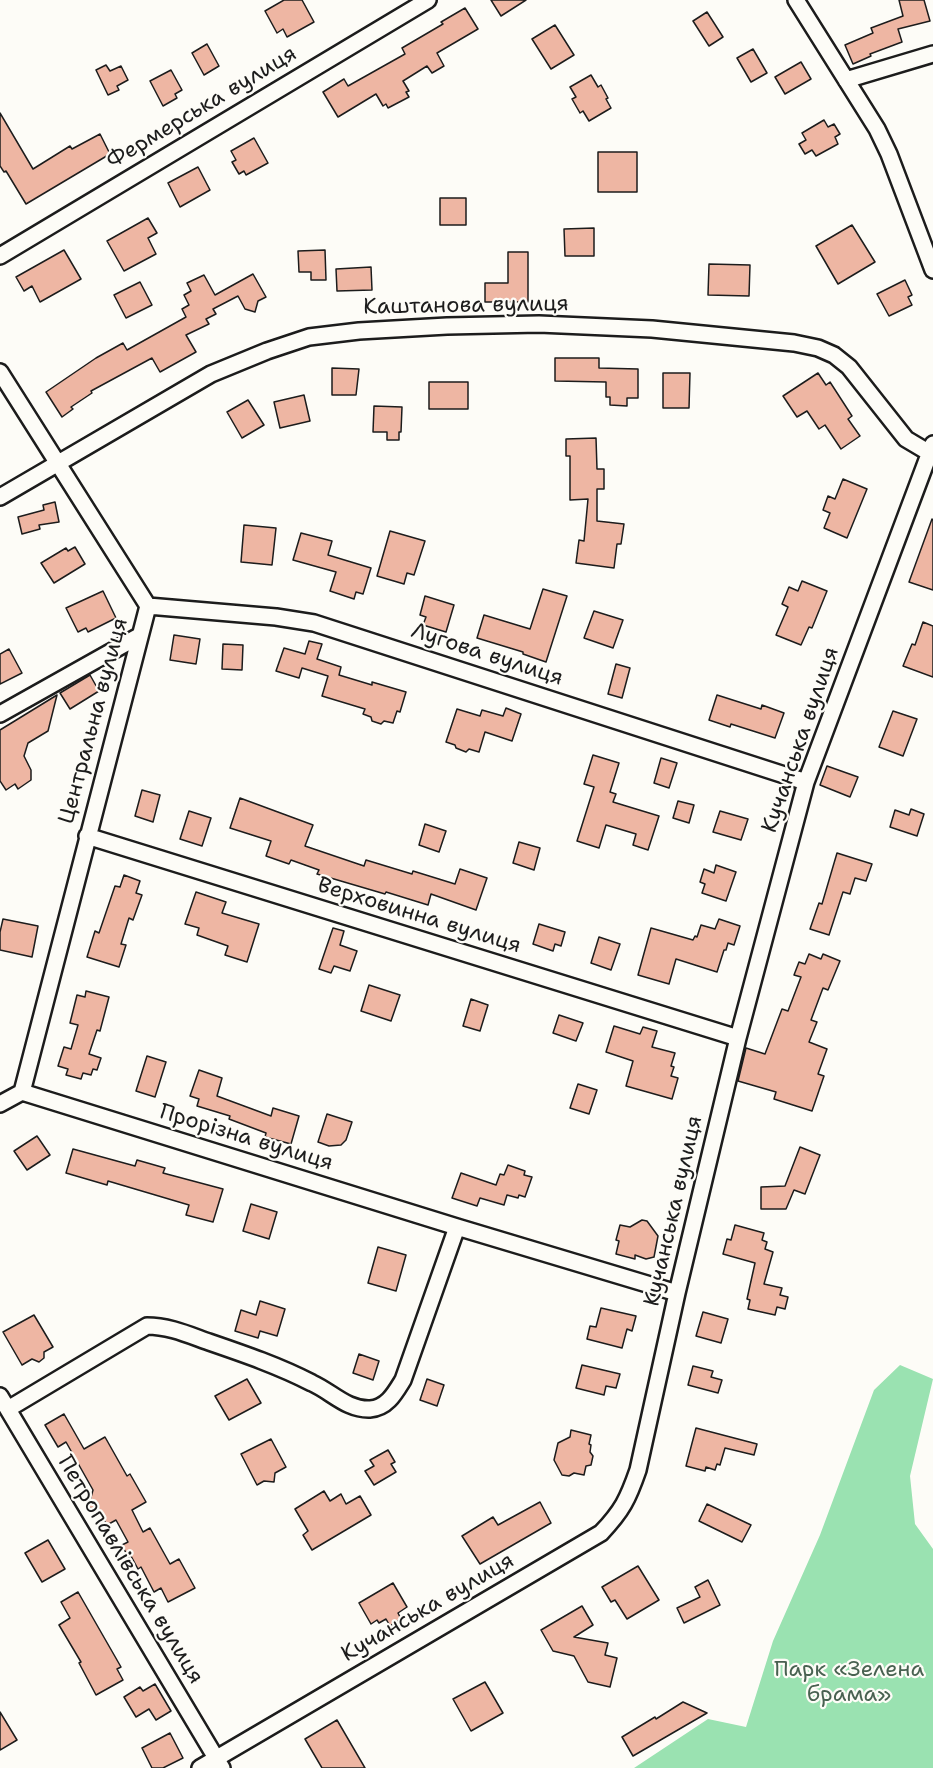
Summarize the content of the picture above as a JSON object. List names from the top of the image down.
{
  "streets": {
    "street": [
      "Фермерська вулиця",
      "Каштанова вулиця",
      "Лугова вулиця",
      "Центральна вулиця",
      "Кучанська вулиця",
      "Верховинна вулиця",
      "Прорізна вулиця",
      "Петропавлівська вулиця"
    ]
  },
  "crossings": [
    ["Каштанова вулиця", "Центральна вулиця"],
    ["Каштанова вулиця", "Кучанська вулиця"],
    ["Лугова вулиця", "Центральна вулиця"],
    ["Лугова вулиця", "Кучанська вулиця"],
    ["Центральна вулиця", "Верховинна вулиця"],
    ["Центральна вулиця", "Прорізна вулиця"],
    ["Кучанська вулиця", "Верховинна вулиця"],
    ["Кучанська вулиця", "Прорізна вулиця"],
    ["Кучанська вулиця", "Петропавлівська вулиця"]
  ],
  "parks": ["Парк «Зелена брама»"]
}
